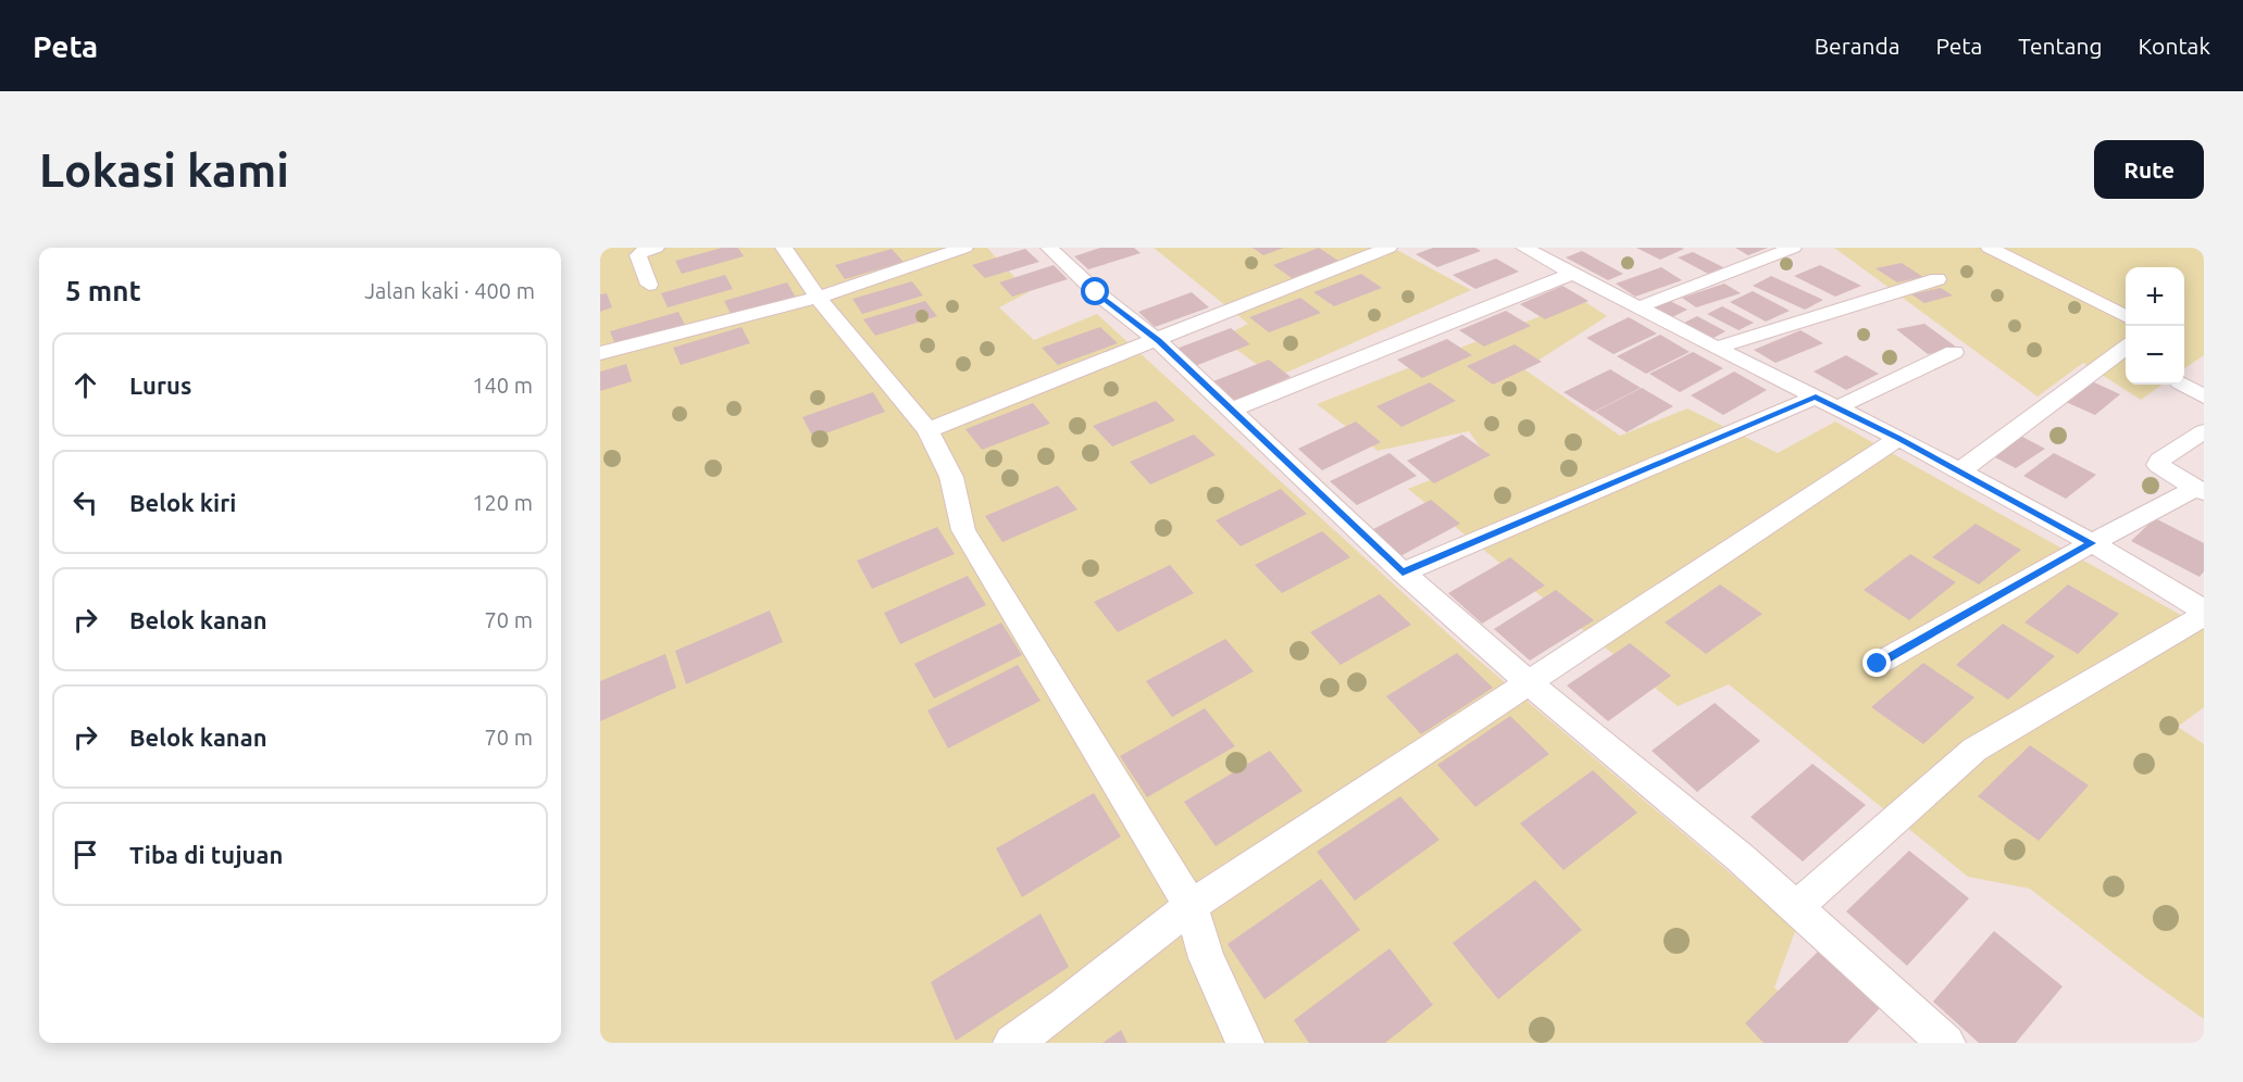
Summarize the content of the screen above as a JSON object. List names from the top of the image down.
{
  "page": {
    "header": "Peta",
    "nav": [
      "Beranda",
      "Peta",
      "Tentang",
      "Kontak"
    ],
    "buttons": "Rute",
    "title": "Lokasi kami",
    "heading": ["5 mnt", "Jalan kaki · 400 m"],
    "map_buttons": ["+", "−"],
    "list": [
      ["Lurus", "140 m"],
      ["Belok kiri", "120 m"],
      ["Belok kanan", "70 m"],
      ["Belok kanan", "70 m"],
      "Tiba di tujuan"
    ]
  }
}
